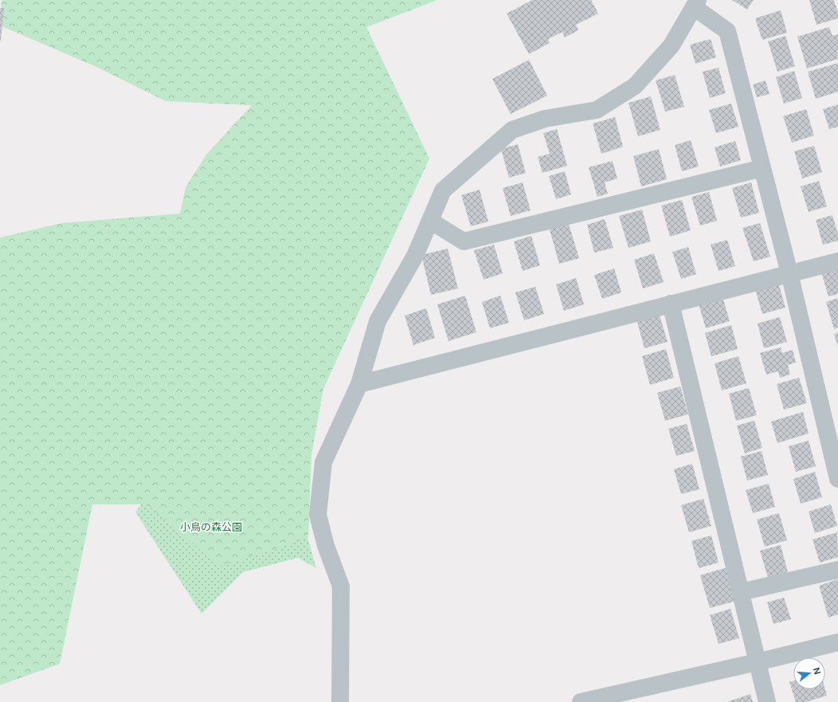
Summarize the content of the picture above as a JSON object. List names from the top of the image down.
{
  "parks": ["小鳥の森公園"],
  "north": "right"
}
